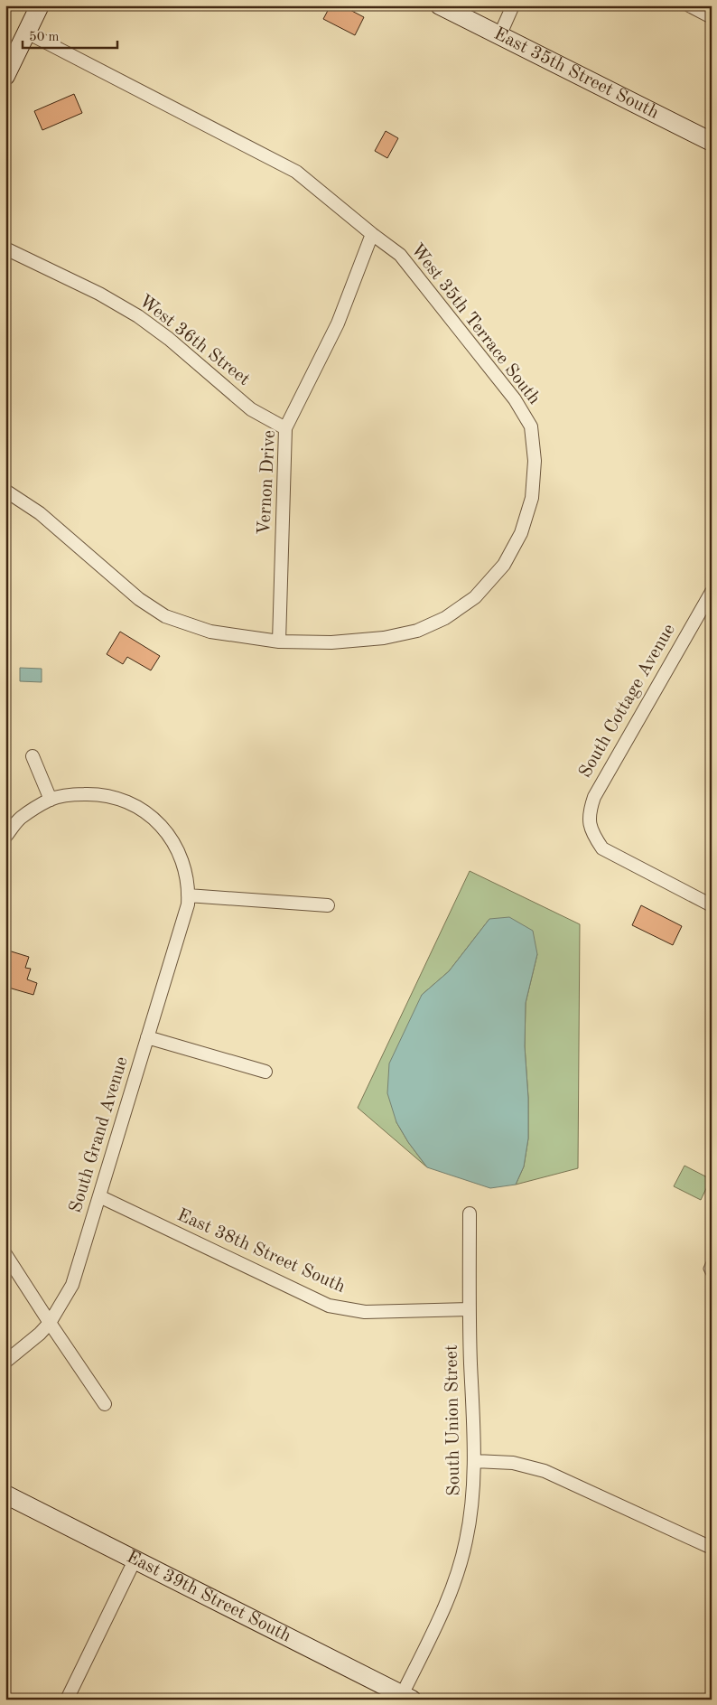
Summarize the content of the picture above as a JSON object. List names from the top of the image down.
{
  "streets": {
    "main road": ["East 35th Street South", "East 39th Street South"],
    "street": [
      "West 35th Terrace South",
      "West 36th Street",
      "Vernon Drive",
      "South Cottage Avenue",
      "South Grand Avenue",
      "East 38th Street South",
      "South Union Street"
    ]
  },
  "crossings": [
    ["West 35th Terrace South", "Vernon Drive"],
    ["West 36th Street", "Vernon Drive"],
    ["South Grand Avenue", "East 38th Street South"],
    ["East 38th Street South", "South Union Street"],
    ["South Union Street", "East 39th Street South"]
  ],
  "scale_bar": "50 m"
}
